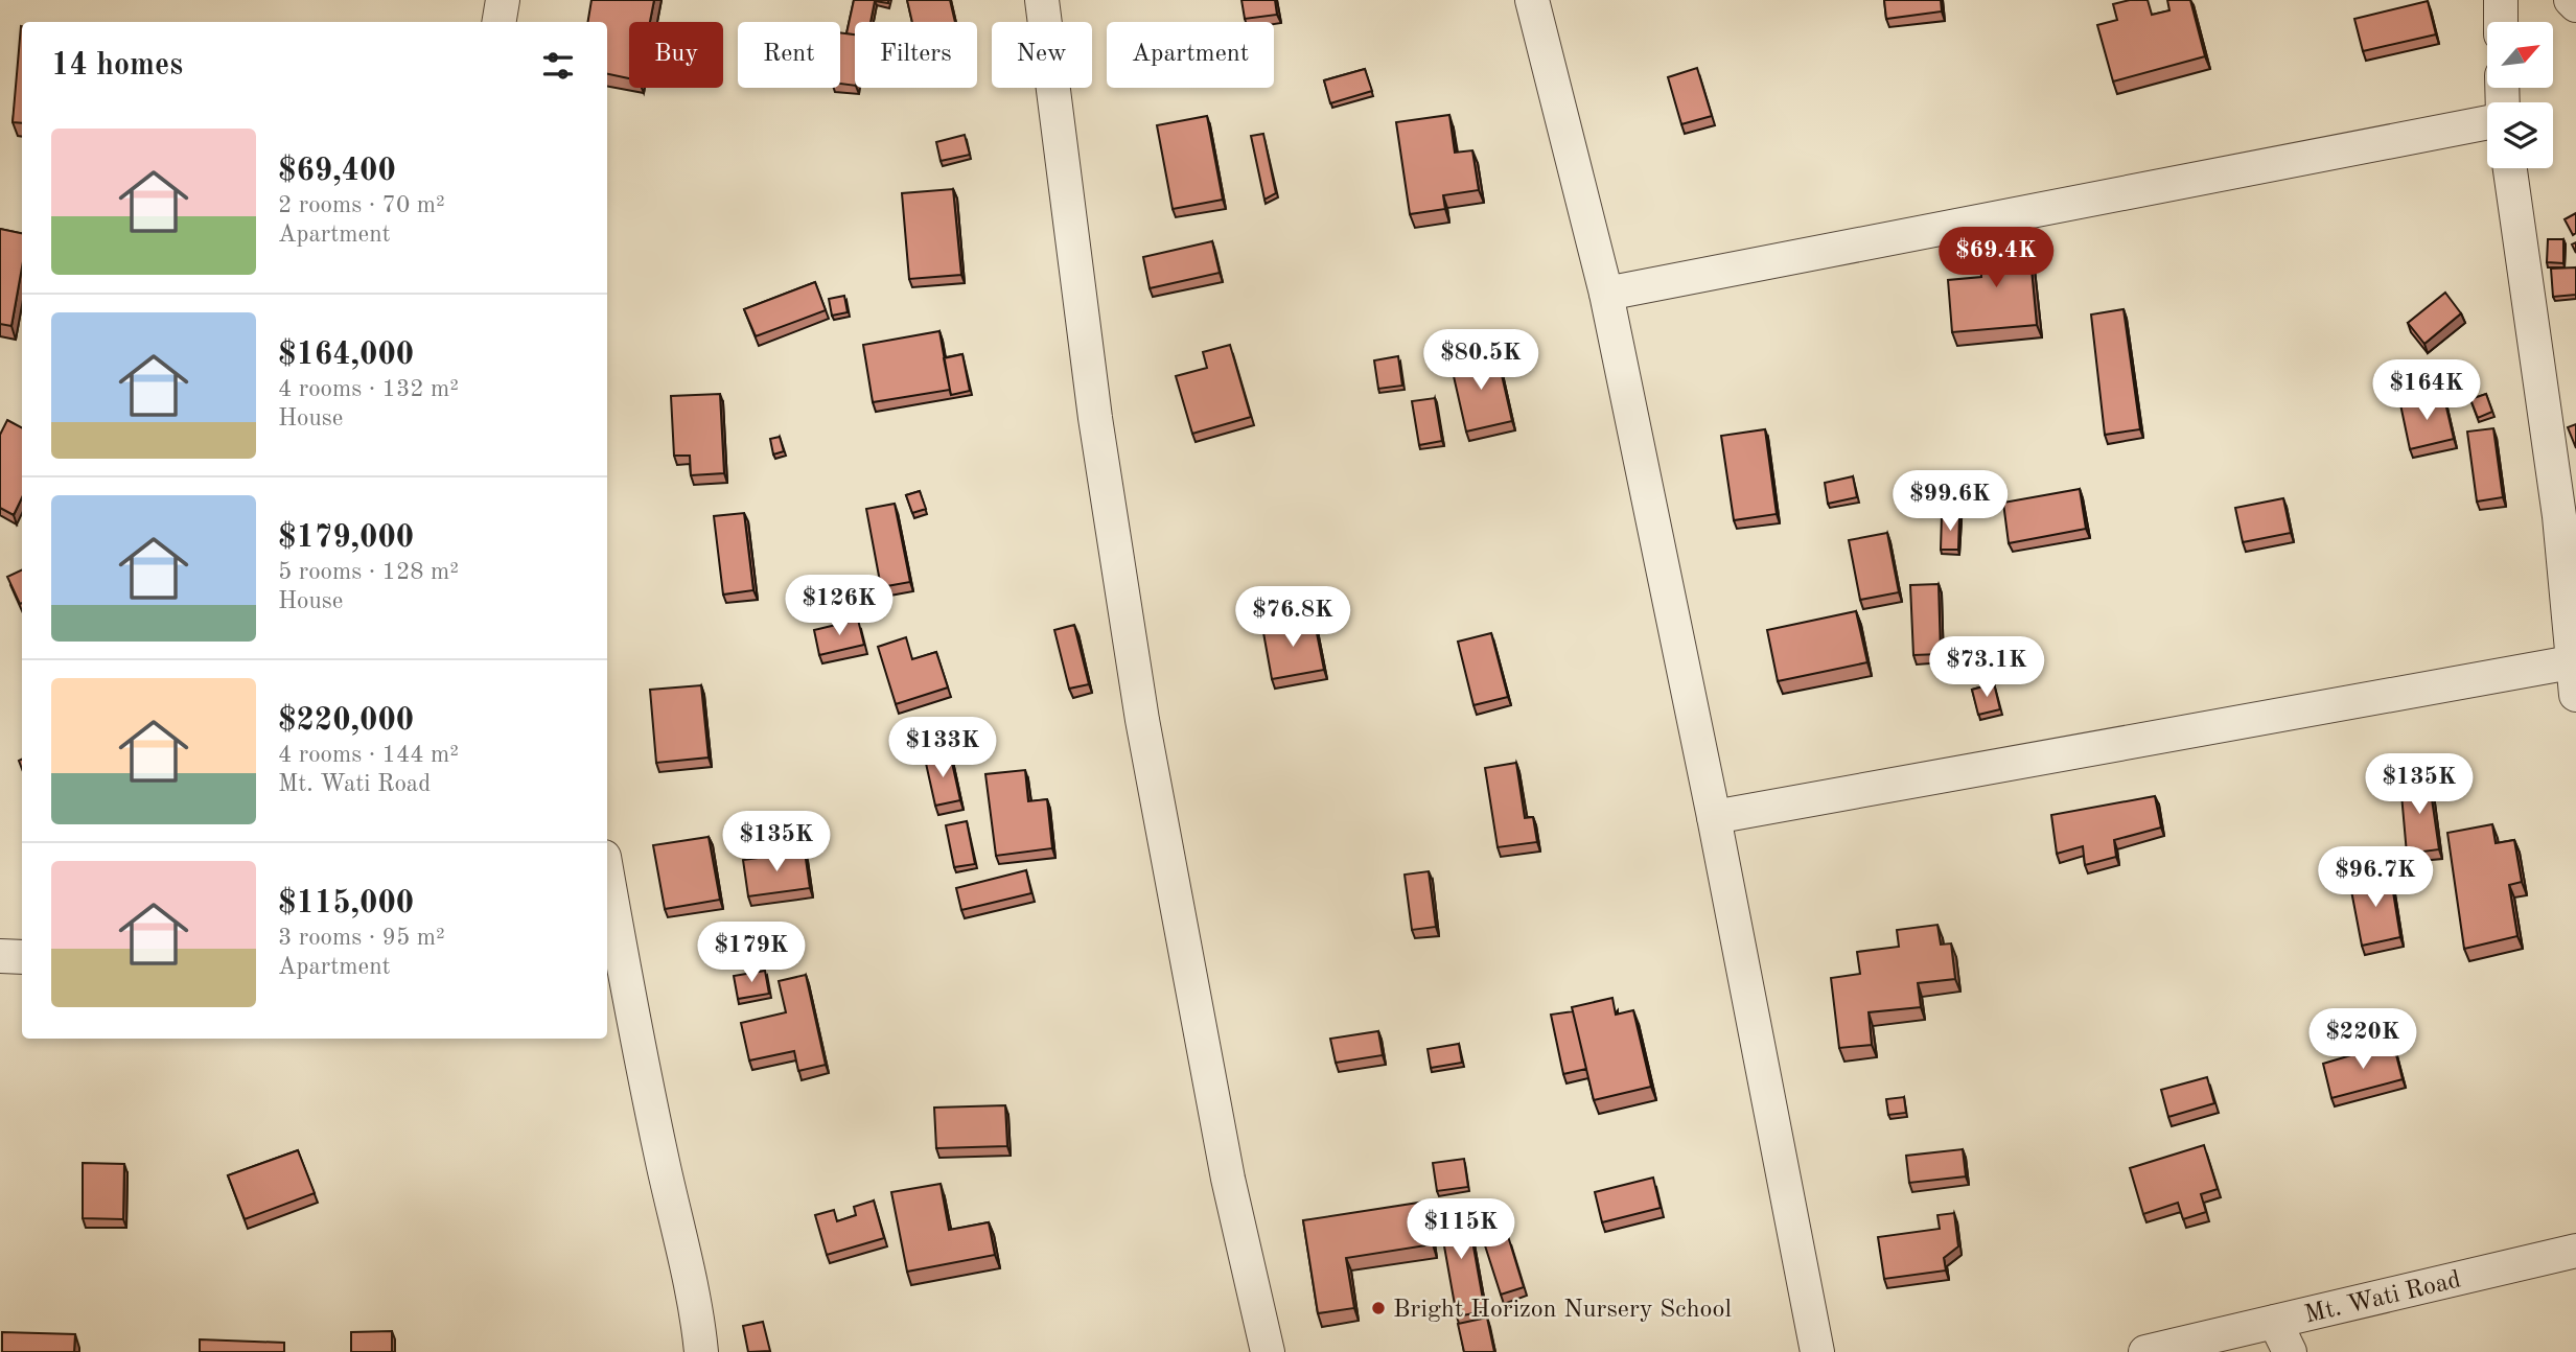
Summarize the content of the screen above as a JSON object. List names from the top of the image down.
{
  "streets": {
    "street": ["Mt. Wati Road"]
  },
  "places": ["Bright Horizon Nursery School"],
  "north": "top right",
  "page": {
    "chip": [
      "Buy",
      "Rent",
      "Filters",
      "New",
      "Apartment"
    ],
    "heading": "14 homes",
    "list": [
      {
        "name": "$69,400",
        "note": "2 rooms · 70 m² · Apartment"
      },
      {
        "name": "$164,000",
        "note": "4 rooms · 132 m² · House"
      },
      {
        "name": "$179,000",
        "note": "5 rooms · 128 m² · House"
      },
      {
        "name": "$220,000",
        "note": "4 rooms · 144 m² · Mt. Wati Road"
      },
      {
        "name": "$115,000",
        "note": "3 rooms · 95 m² · Apartment"
      }
    ],
    "price": [
      "$69.4K",
      "$80.5K",
      "$164K",
      "$99.6K",
      "$126K",
      "$76.8K",
      "$73.1K",
      "$133K",
      "$135K",
      "$135K",
      "$96.7K",
      "$179K",
      "$220K",
      "$115K"
    ]
  }
}
